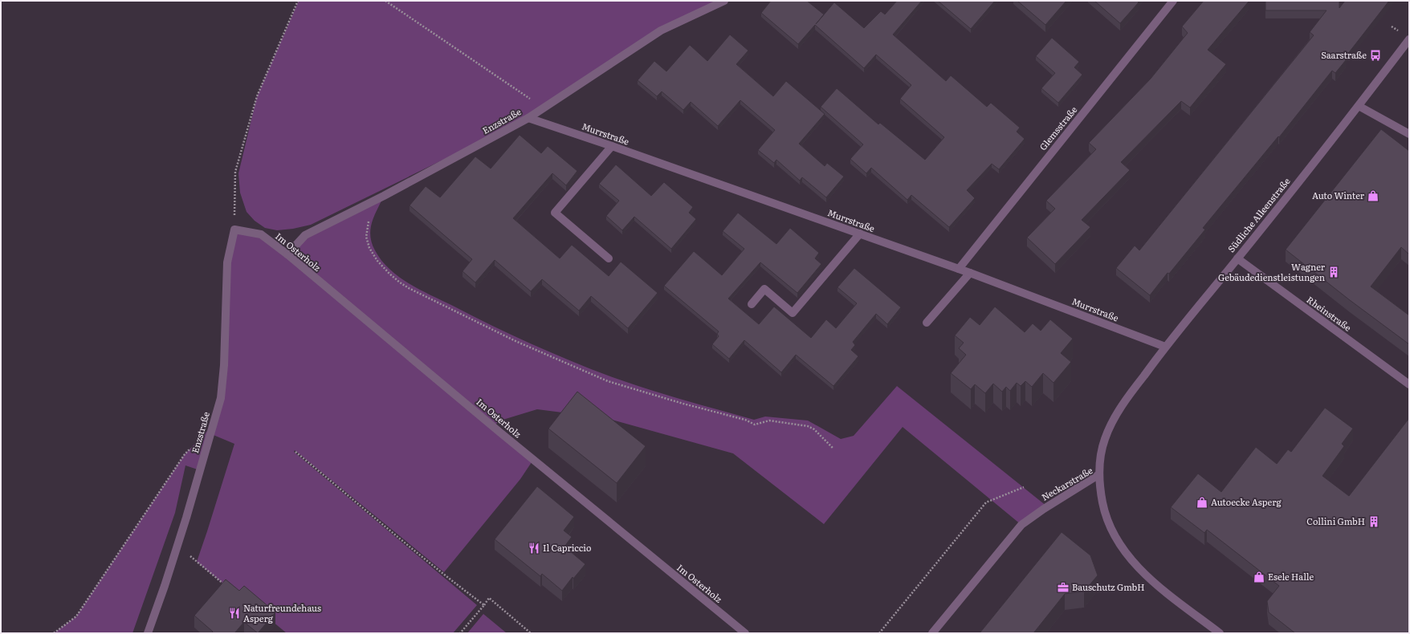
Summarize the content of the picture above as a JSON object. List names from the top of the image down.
{
  "streets": {
    "street": [
      "Enzstraße",
      "Glemsstraße",
      "Murrstraße",
      "Südliche Alleenstraße",
      "Im Osterholz",
      "Rheinstraße",
      "Neckarstraße"
    ]
  },
  "crossings": [
    ["Enzstraße", "Murrstraße"],
    ["Enzstraße", "Im Osterholz"],
    ["Glemsstraße", "Murrstraße"],
    ["Murrstraße", "Südliche Alleenstraße"],
    ["Südliche Alleenstraße", "Rheinstraße"],
    ["Südliche Alleenstraße", "Neckarstraße"]
  ],
  "places": {
    "bus stop": ["Saarstraße"],
    "shop": ["Auto Winter", "Autoecke Asperg", "Esele Halle"],
    "building": ["Wagner Gebäudedienstleistungen", "Collini GmbH"],
    "restaurant": ["Il Capriccio", "Naturfreundehaus Asperg"],
    "office": ["Bauschutz GmbH"]
  }
}
